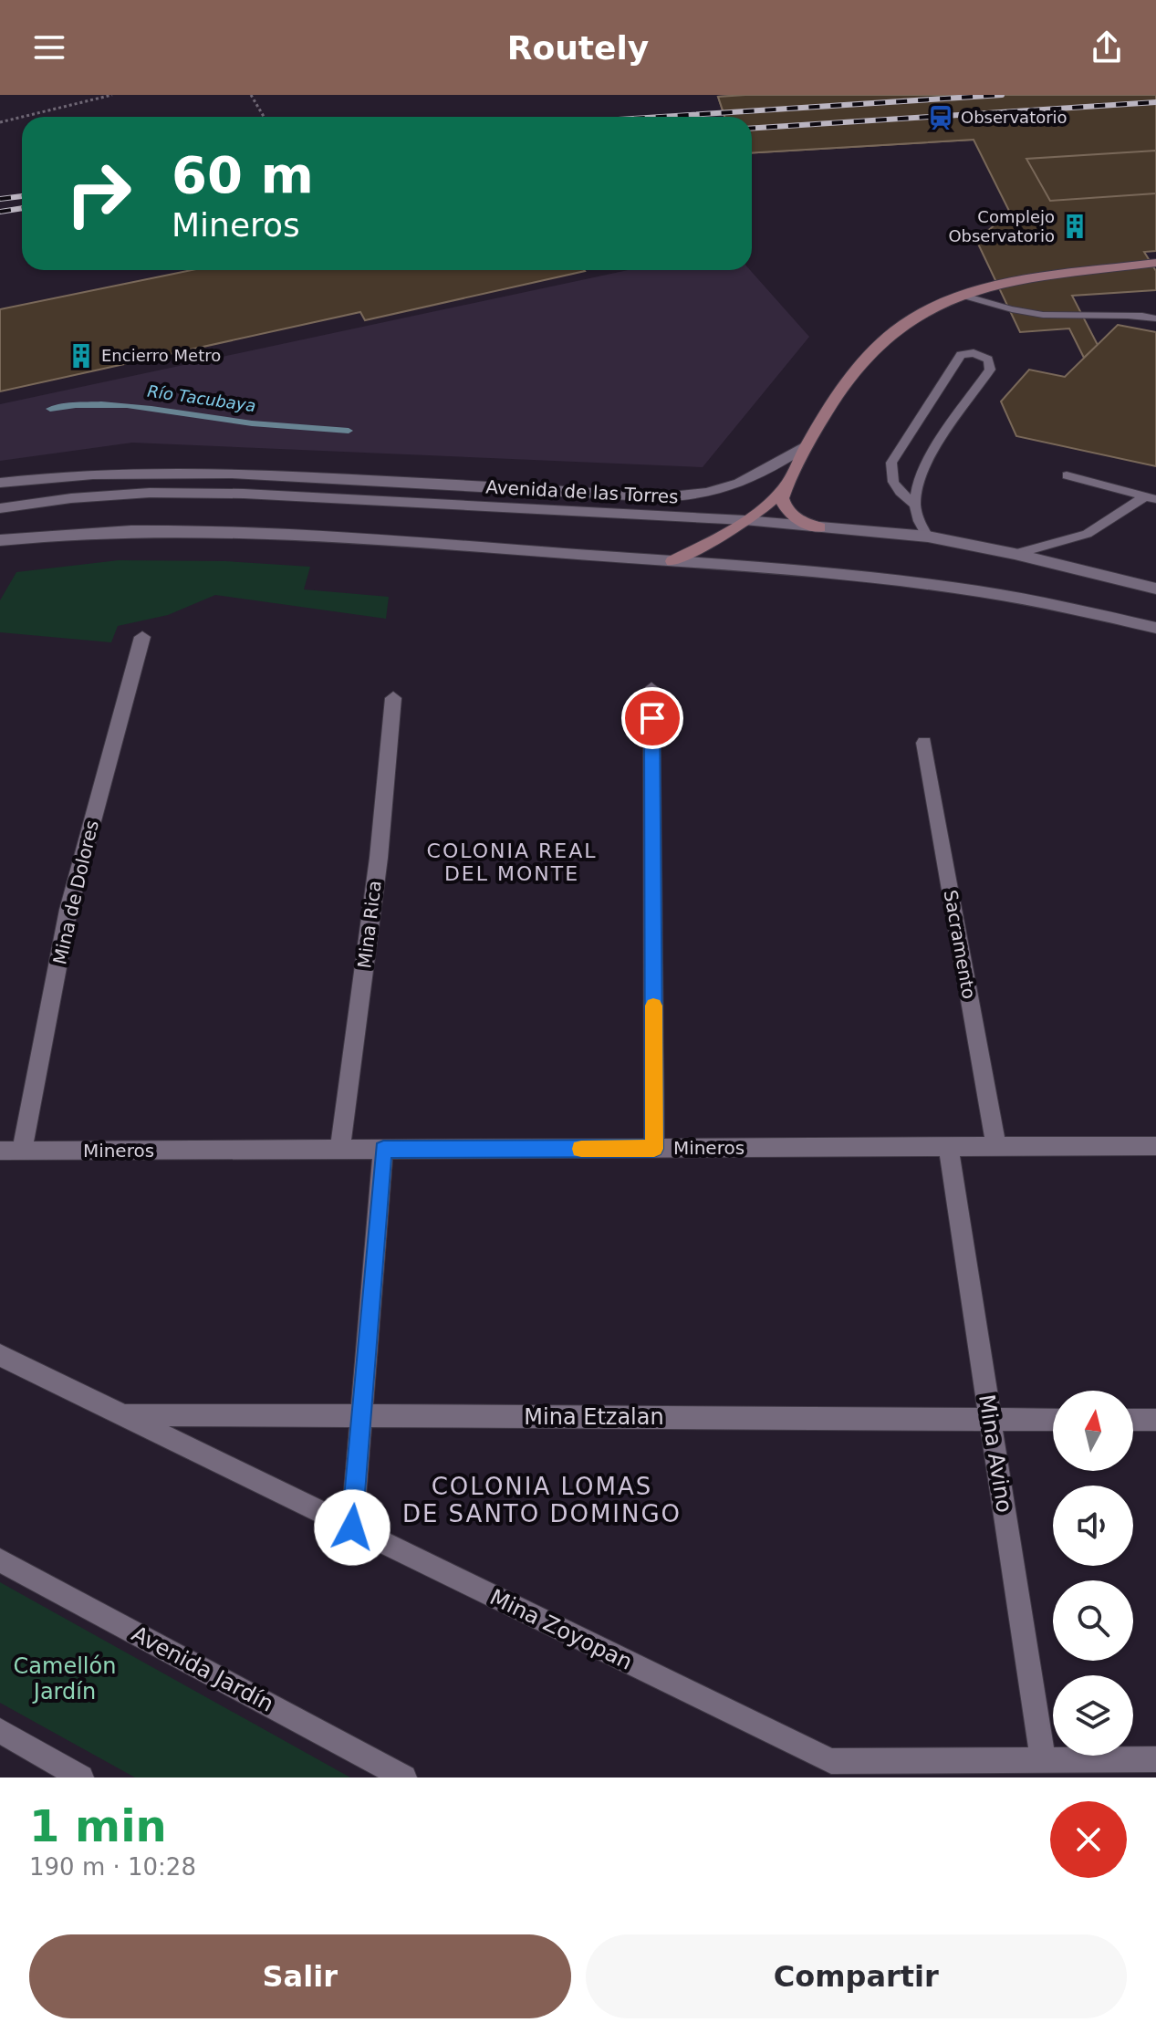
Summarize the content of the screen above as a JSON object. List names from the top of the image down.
{
  "streets": {
    "street": [
      "Avenida de las Torres",
      "Mina de Dolores",
      "Mina Rica",
      "Sacramento",
      "Mineros",
      "Mina Etzalan",
      "Mina Avino",
      "Mina Zoyopan",
      "Avenida Jardín"
    ]
  },
  "crossings": [
    ["Mina de Dolores", "Mineros"],
    ["Mina Rica", "Mineros"],
    ["Sacramento", "Mineros"],
    ["Mineros", "Mina Avino"],
    ["Mina Etzalan", "Mina Avino"],
    ["Mina Etzalan", "Mina Zoyopan"],
    ["Mina Avino", "Mina Zoyopan"]
  ],
  "districts": ["COLONIA REAL DEL MONTE", "COLONIA LOMAS DE SANTO DOMINGO"],
  "water": ["Río Tacubaya"],
  "parks": ["Camellón Jardín"],
  "places": {
    "station": ["Observatorio"],
    "building": ["Complejo Observatorio", "Encierro Metro"]
  },
  "north": "top",
  "page": {
    "header": "Routely",
    "turn": ["60 m", "Mineros"],
    "heading": ["1 min", "190 m · 10:28"],
    "buttons": ["Salir", "Compartir"]
  }
}
